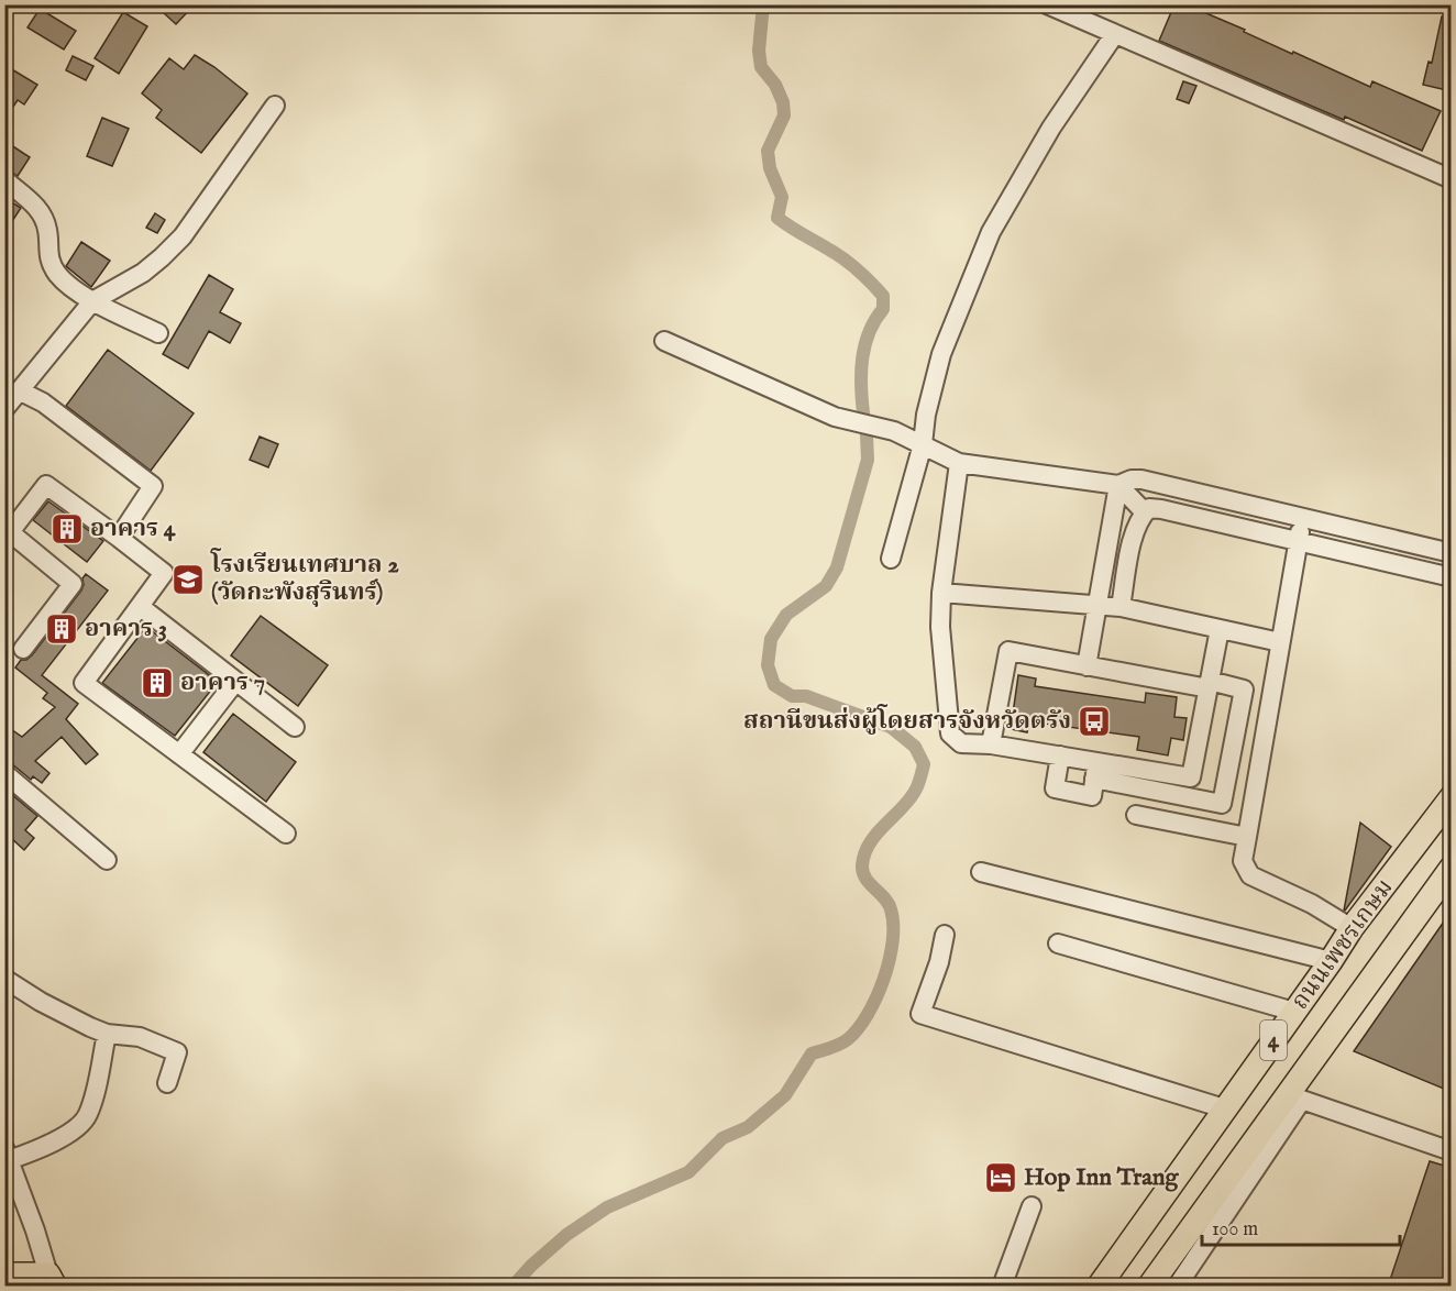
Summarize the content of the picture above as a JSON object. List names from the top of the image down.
{
  "streets": {
    "main road": ["ถนนเพชรเกษม", "4"]
  },
  "places": {
    "building": ["อาคาร 4", "อาคาร 3", "อาคาร 7"],
    "school or university": ["โรงเรียนเทศบาล 2 (วัดกะพังสุรินทร์)"],
    "bus stop": ["สถานีขนส่งผู้โดยสารจังหวัดตรัง"],
    "hotel": ["Hop Inn Trang"]
  },
  "scale_bar": "100 m"
}
